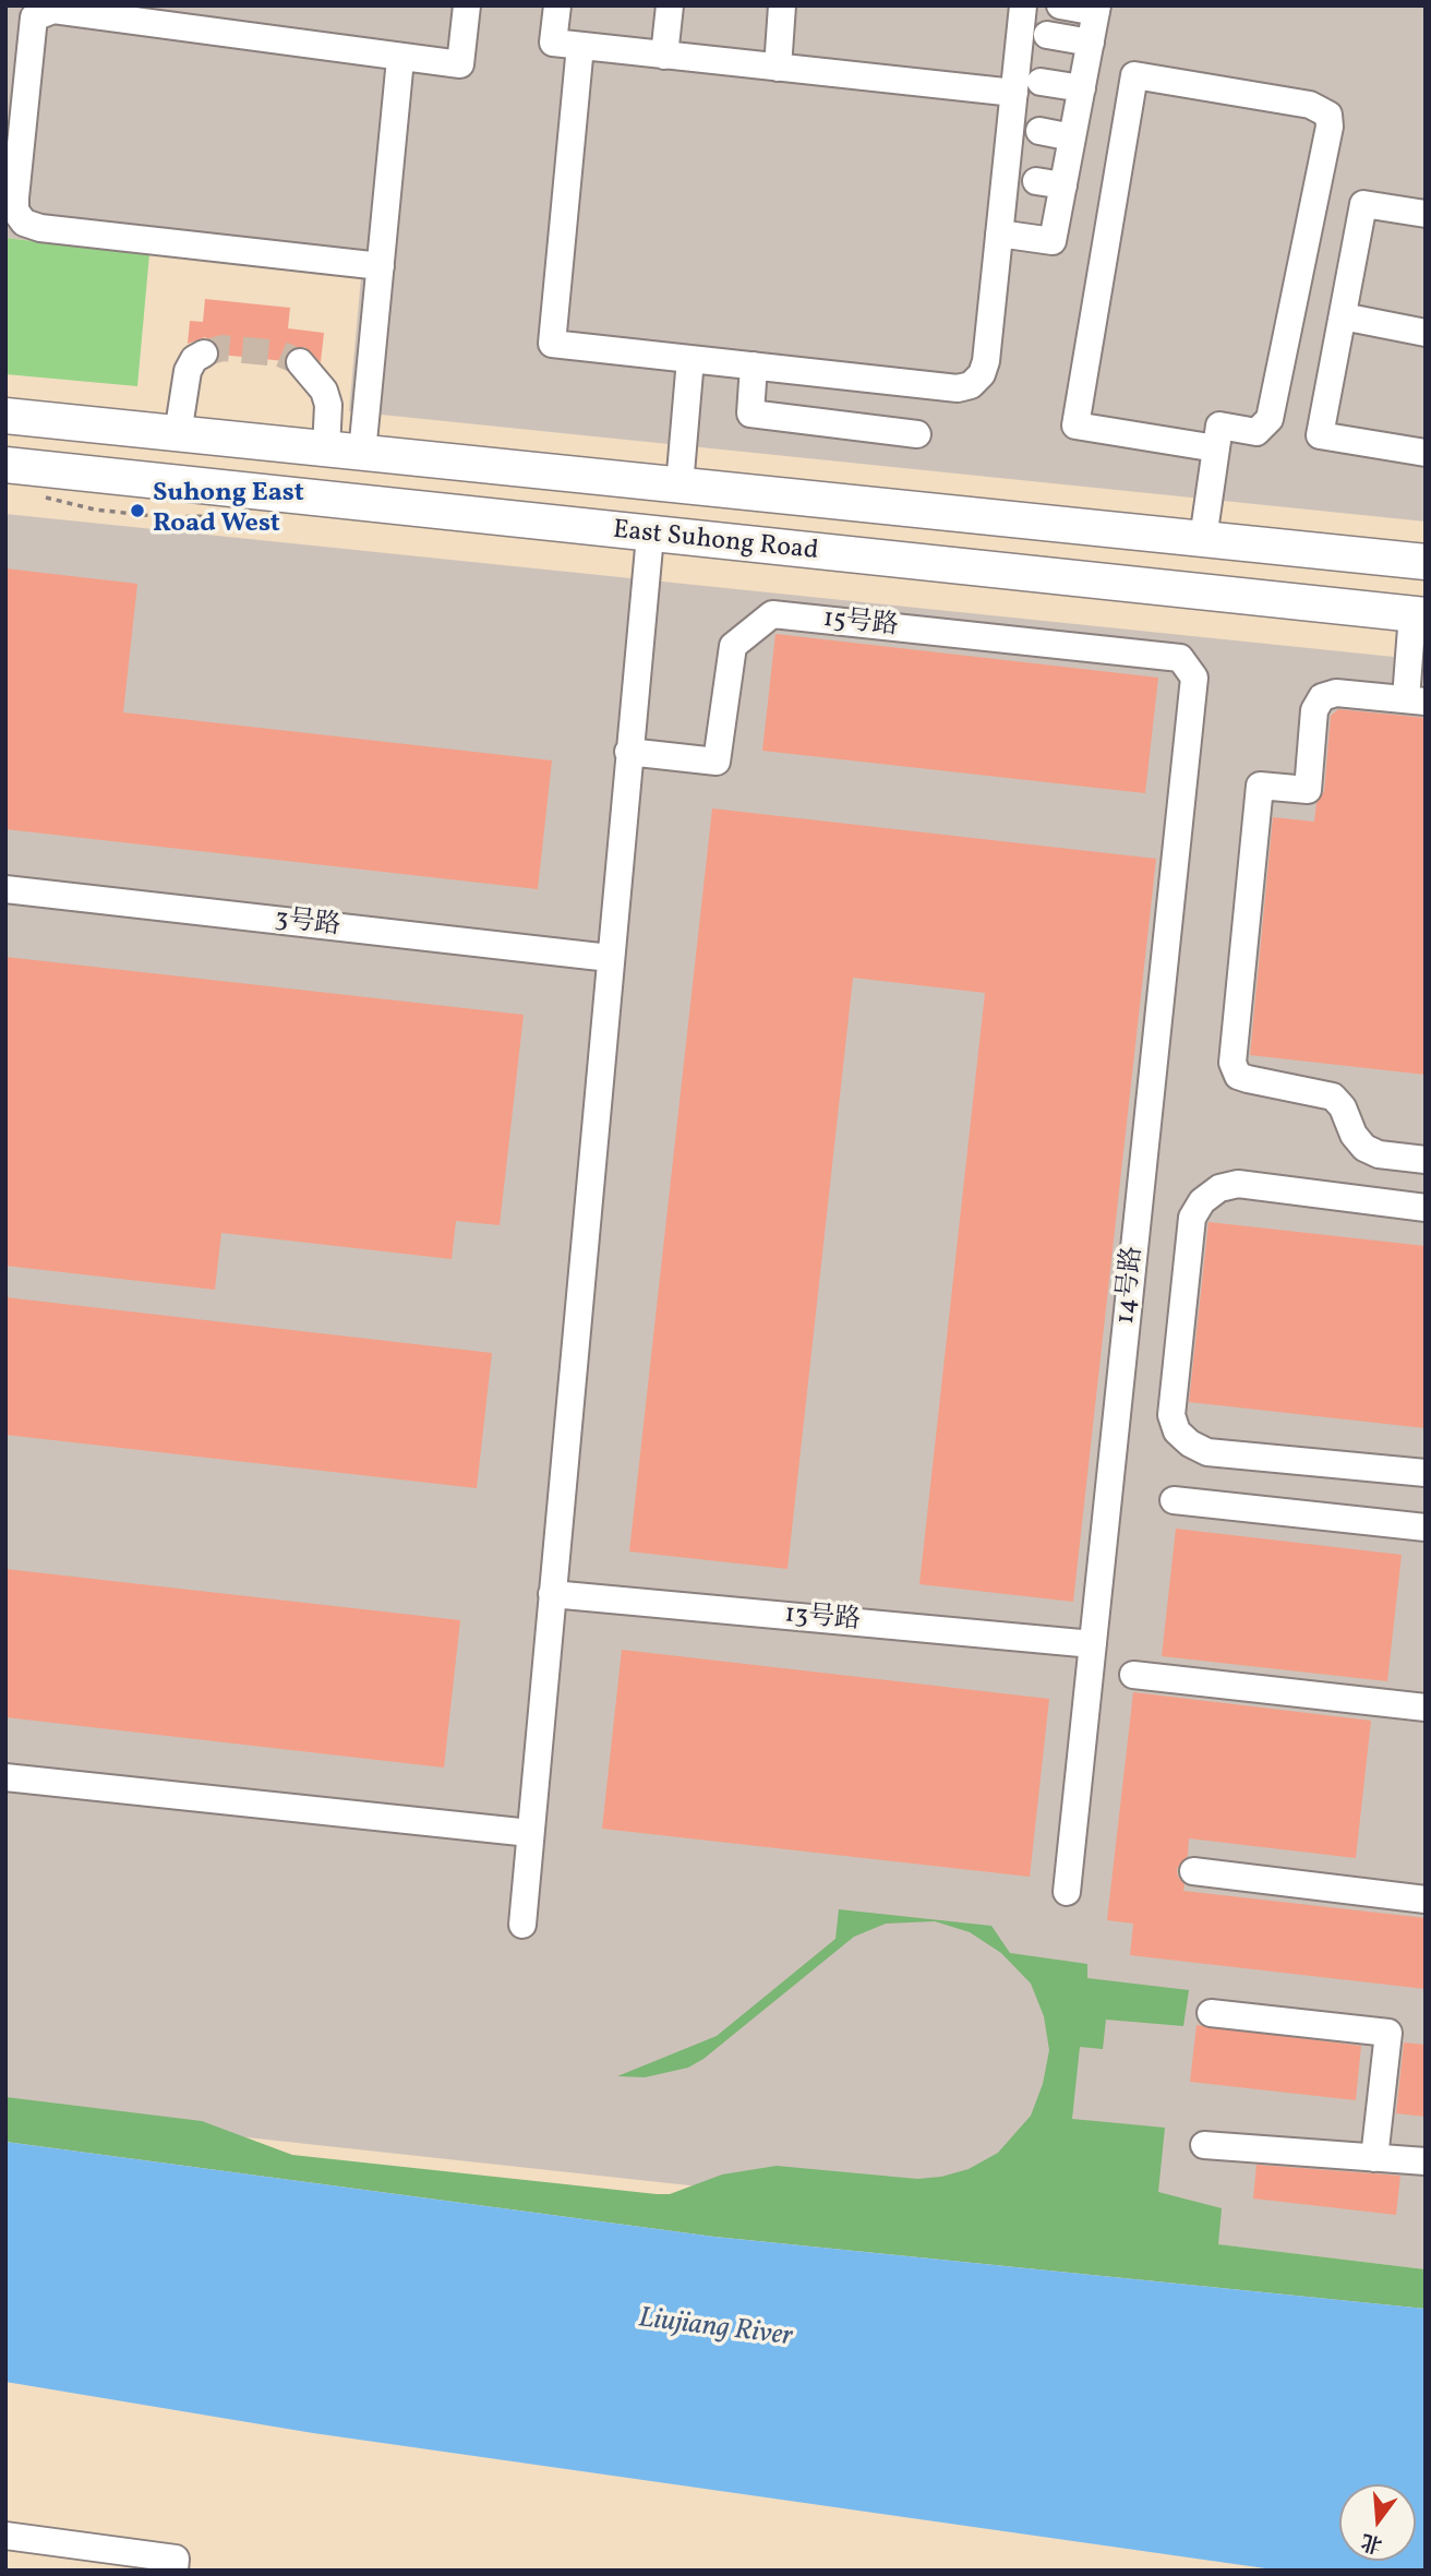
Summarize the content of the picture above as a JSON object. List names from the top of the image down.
{
  "streets": {
    "main road": ["East Suhong Road"],
    "lane": [
      "15号路",
      "3号路",
      "14号路",
      "13号路"
    ]
  },
  "crossings": [
    ["15号路", "14号路"],
    ["14号路", "13号路"]
  ],
  "water": ["Liujiang River"],
  "places": ["Suhong East Road West"],
  "north": "bottom"
}
